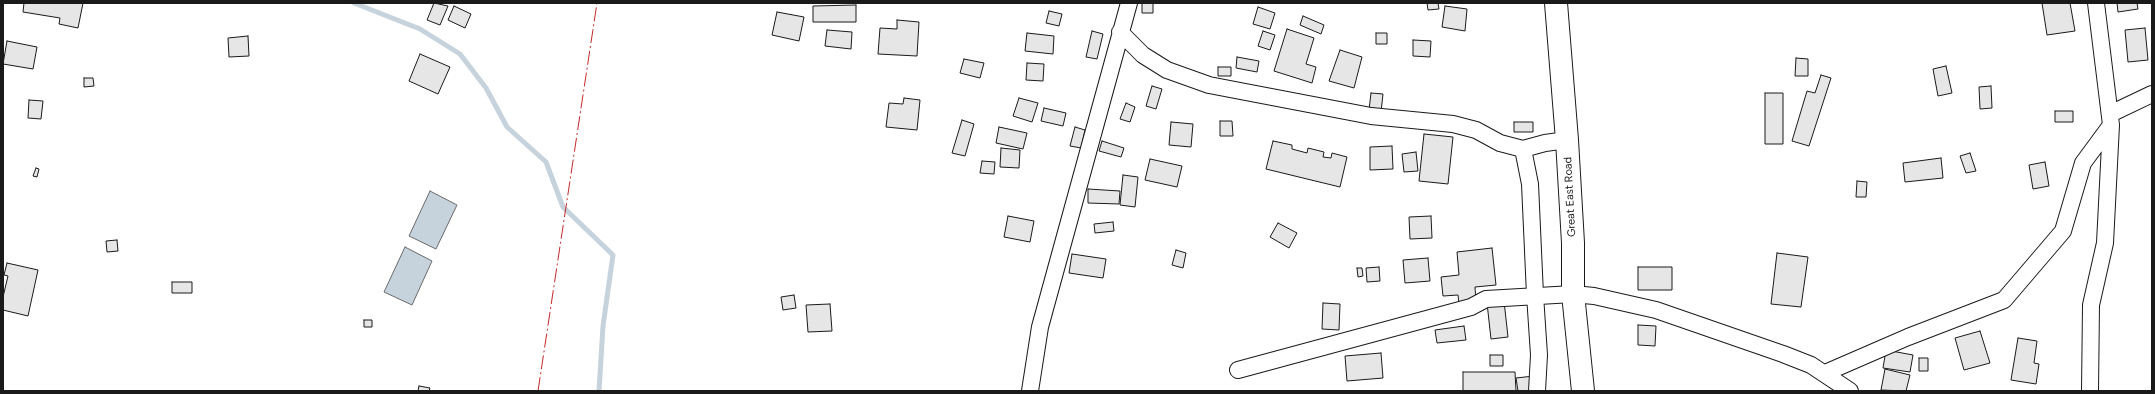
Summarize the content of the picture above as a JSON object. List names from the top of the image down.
{
  "streets": {
    "highway": ["Great East Road"]
  }
}
